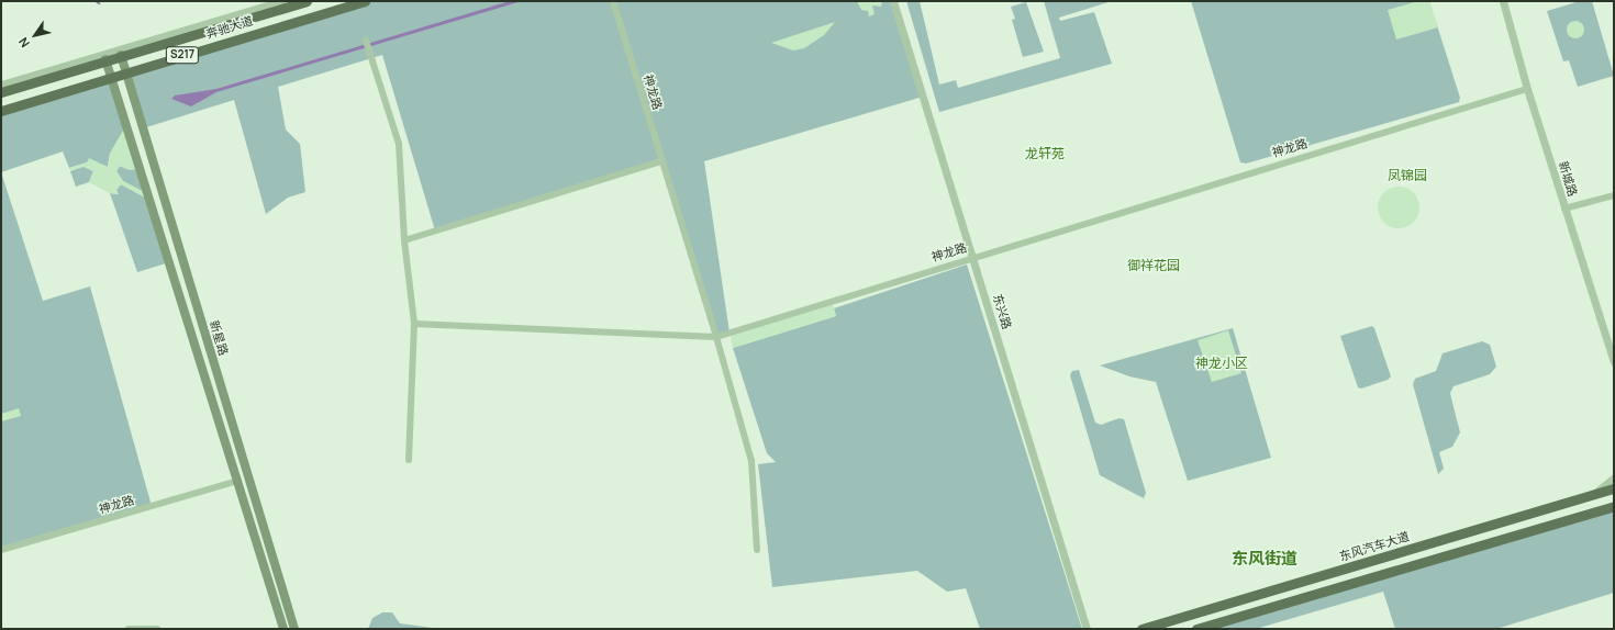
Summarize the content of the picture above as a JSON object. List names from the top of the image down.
{
  "streets": {
    "main road": [
      "奔驰大道",
      "S217",
      "新星路",
      "东风汽车大道"
    ],
    "street": ["神龙路", "新城路", "东兴路"]
  },
  "crossings": [
    ["奔驰大道", "新星路"],
    ["神龙路", "新城路"],
    ["神龙路", "东兴路"],
    ["神龙路", "新星路"]
  ],
  "districts": [
    "龙轩苑",
    "凤锦园",
    "御祥花园",
    "神龙小区",
    "东风街道"
  ],
  "north": "bottom left"
}
